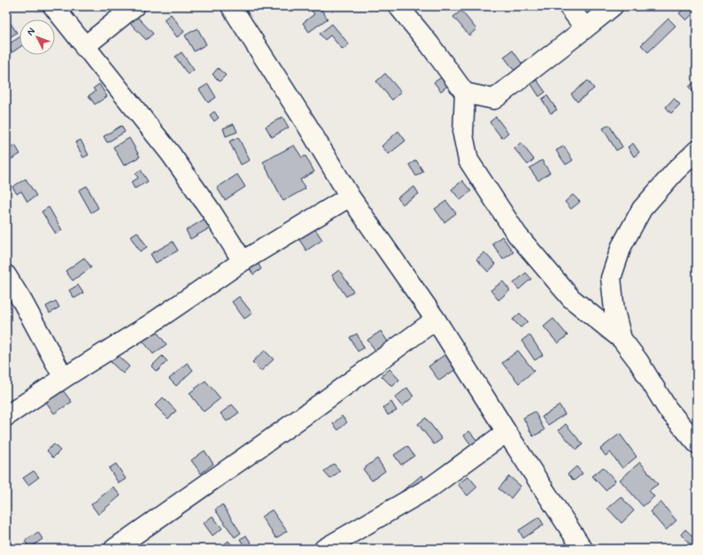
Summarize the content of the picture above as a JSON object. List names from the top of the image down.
{
  "north": "top left"
}
